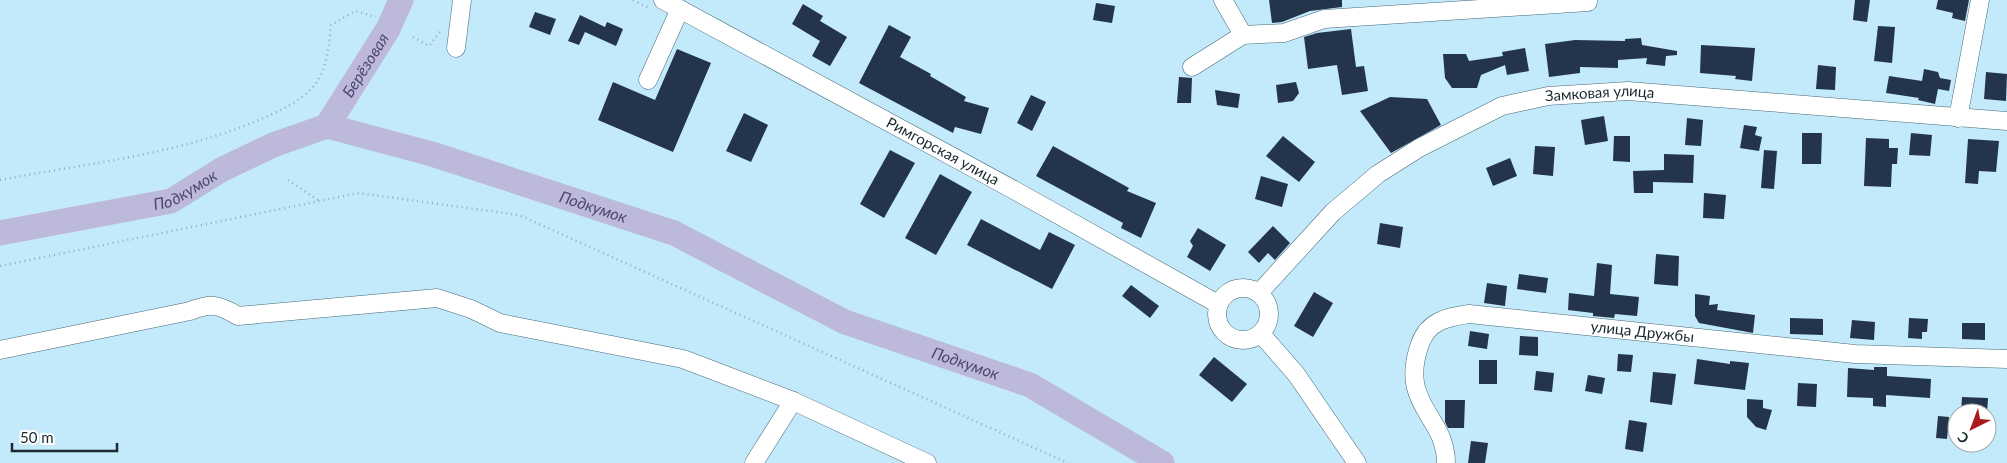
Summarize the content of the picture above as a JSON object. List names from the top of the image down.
{
  "streets": {
    "street": ["Замковая улица", "Римгорская улица", "улица Дружбы"]
  },
  "crossings": [
    ["Замковая улица", "Римгорская улица"]
  ],
  "water": ["Берёзовая", "Подкумок"],
  "scale_bar": "50 m",
  "north": "bottom left"
}
